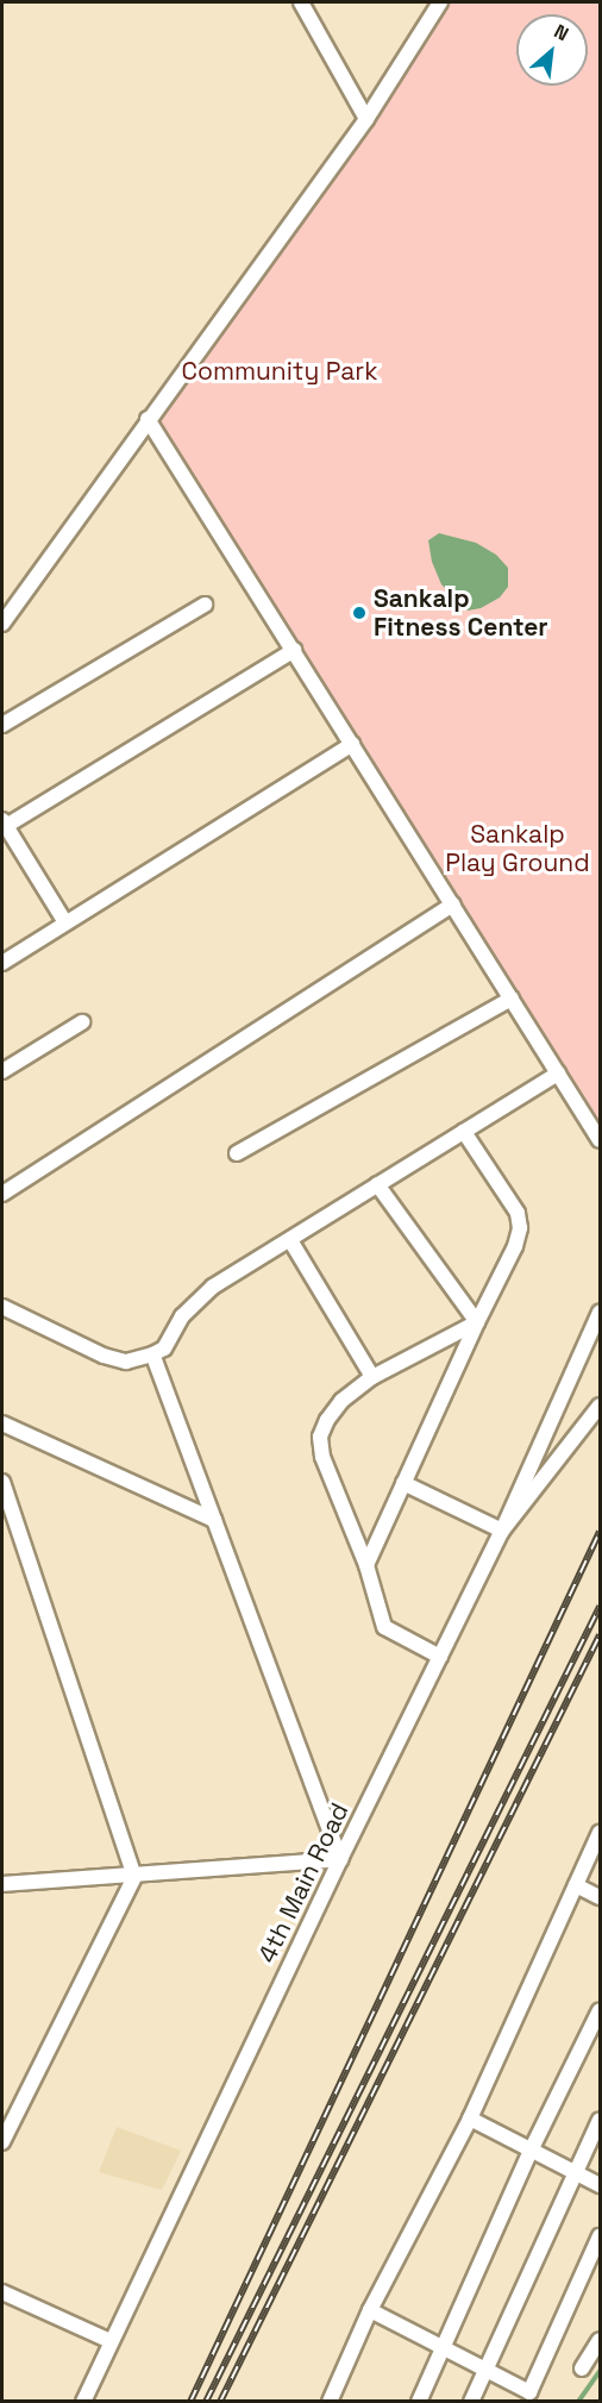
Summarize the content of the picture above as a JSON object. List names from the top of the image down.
{
  "streets": {
    "street": ["4th Main Road"]
  },
  "parks": ["Community Park", "Sankalp Play Ground"],
  "places": ["Sankalp Fitness Center"],
  "north": "top right"
}
